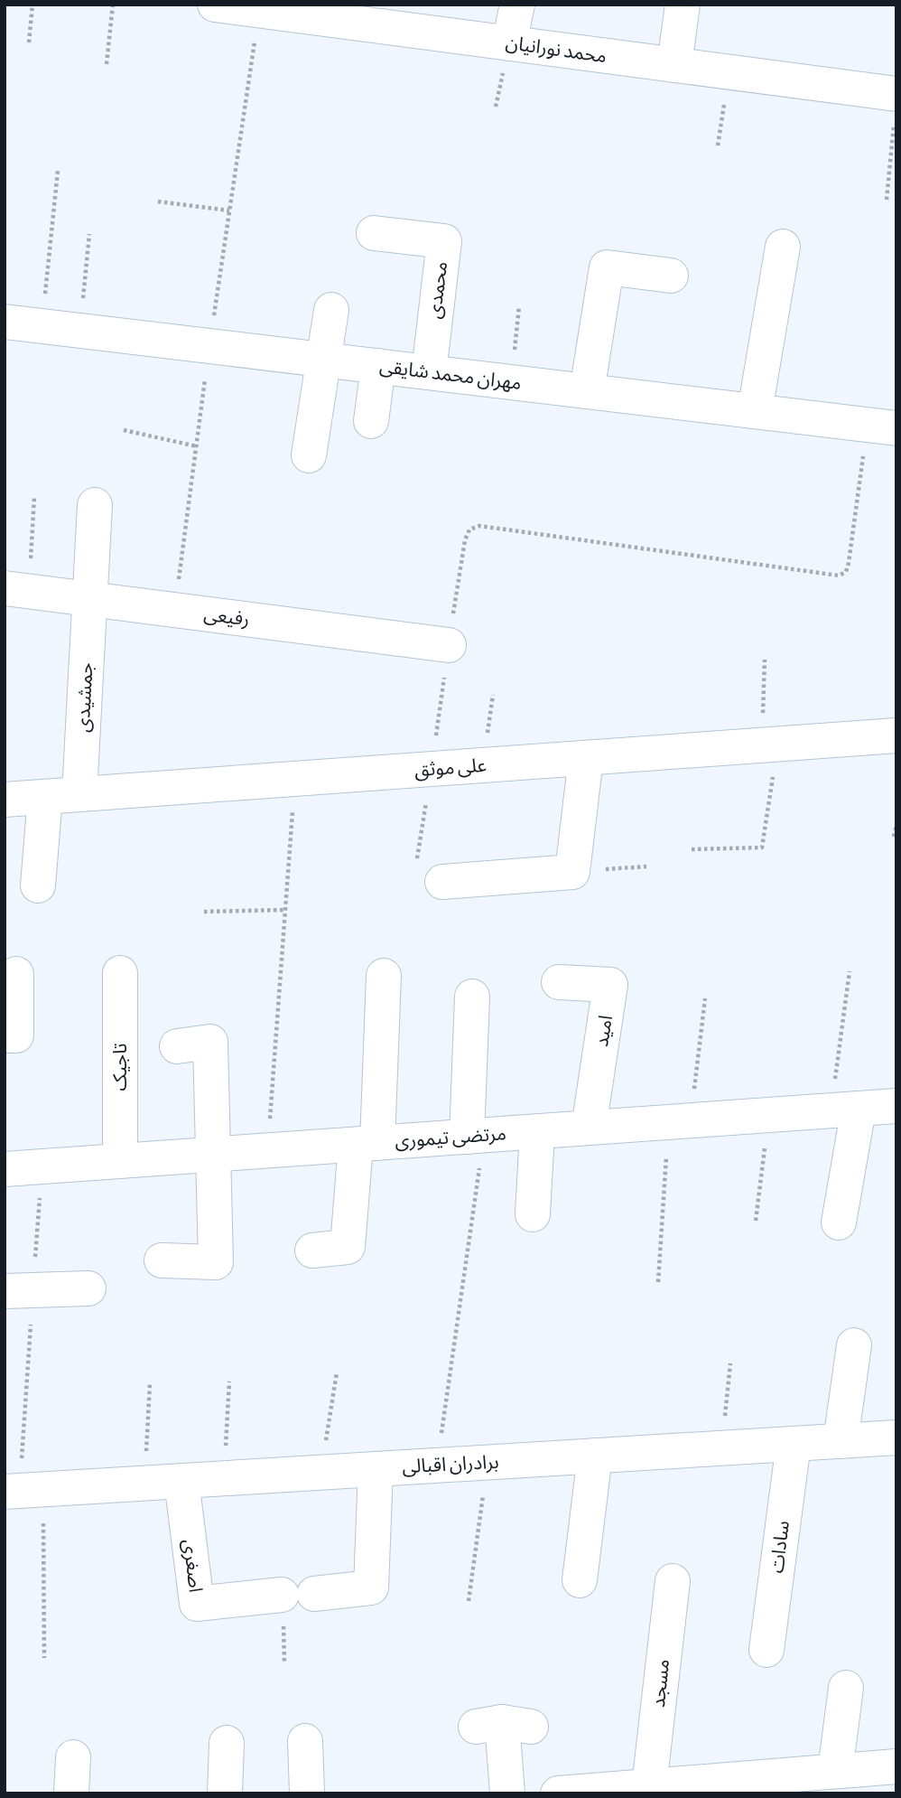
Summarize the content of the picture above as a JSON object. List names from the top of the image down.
{
  "streets": {
    "street": [
      "محمد نورانیان",
      "محمدی",
      "مهران محمد شایقی",
      "رفیعی",
      "جمشیدی",
      "علی موثق",
      "امید",
      "تاجیک",
      "مرتضی تیموری",
      "برادران اقبالی",
      "سادات",
      "اصغری",
      "مسجد"
    ]
  },
  "crossings": [
    ["محمدی", "مهران محمد شایقی"],
    ["رفیعی", "جمشیدی"],
    ["جمشیدی", "علی موثق"],
    ["امید", "مرتضی تیموری"],
    ["تاجیک", "مرتضی تیموری"],
    ["برادران اقبالی", "سادات"],
    ["برادران اقبالی", "اصغری"]
  ]
}
